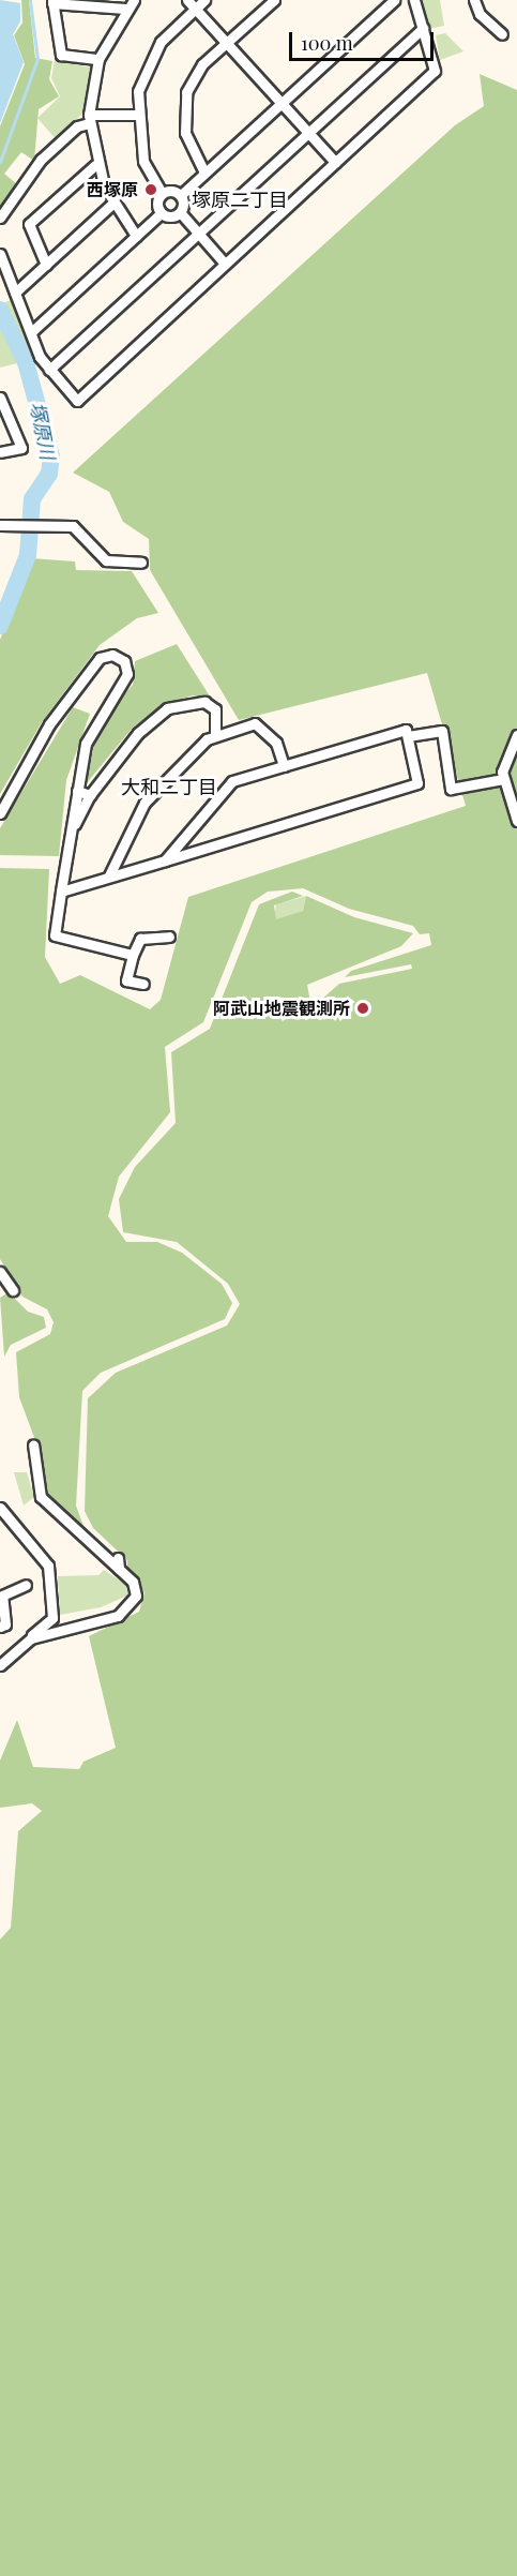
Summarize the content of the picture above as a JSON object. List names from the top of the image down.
{
  "districts": ["塚原二丁目", "大和二丁目"],
  "water": ["塚原川"],
  "places": ["西塚原", "阿武山地震観測所"],
  "scale_bar": "100 m"
}
